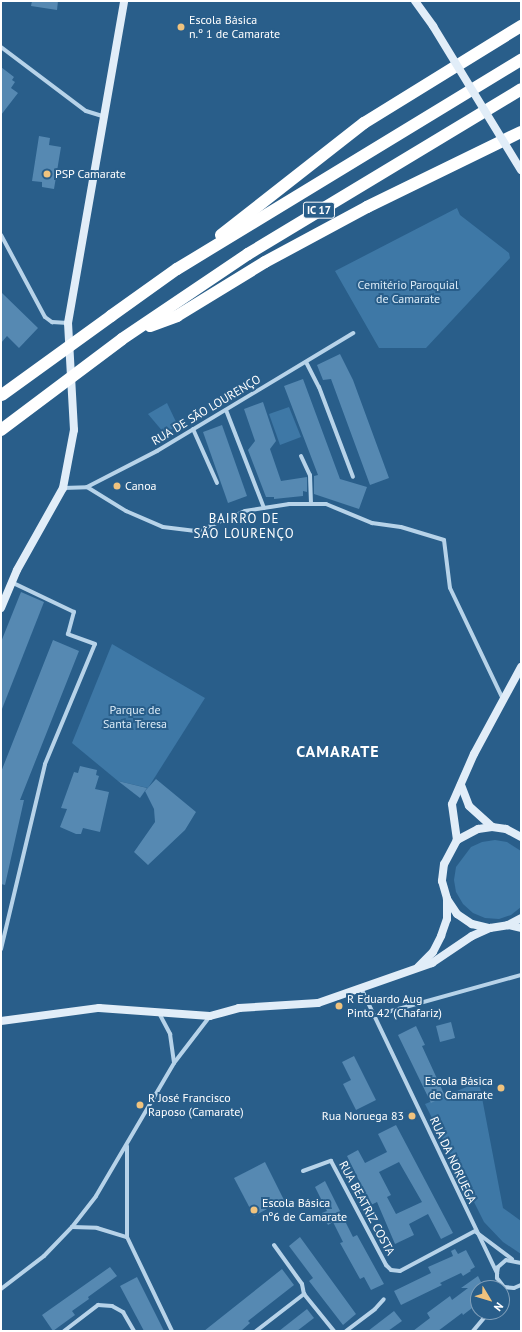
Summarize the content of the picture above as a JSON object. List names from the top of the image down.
{
  "streets": {
    "highway": ["IC 17"],
    "street": ["RUA DE SÃO LOURENÇO", "RUA DA NORUEGA", "RUA BEATRIZ COSTA"]
  },
  "crossings": [
    ["RUA DA NORUEGA", "RUA BEATRIZ COSTA"]
  ],
  "districts": ["BAIRRO DE SÃO LOURENÇO", "CAMARATE"],
  "parks": ["Cemitério Paroquial de Camarate", "Parque de Santa Teresa"],
  "places": [
    "Escola Básica n.º 1 de Camarate",
    "PSP Camarate",
    "Canoa",
    "R Eduardo Aug Pinto 42 (Chafariz)",
    "Escola Básica de Camarate",
    "R José Francisco Raposo (Camarate)",
    "Rua Noruega 83",
    "Escola Básica nº6 de Camarate"
  ],
  "north": "bottom right"
}
